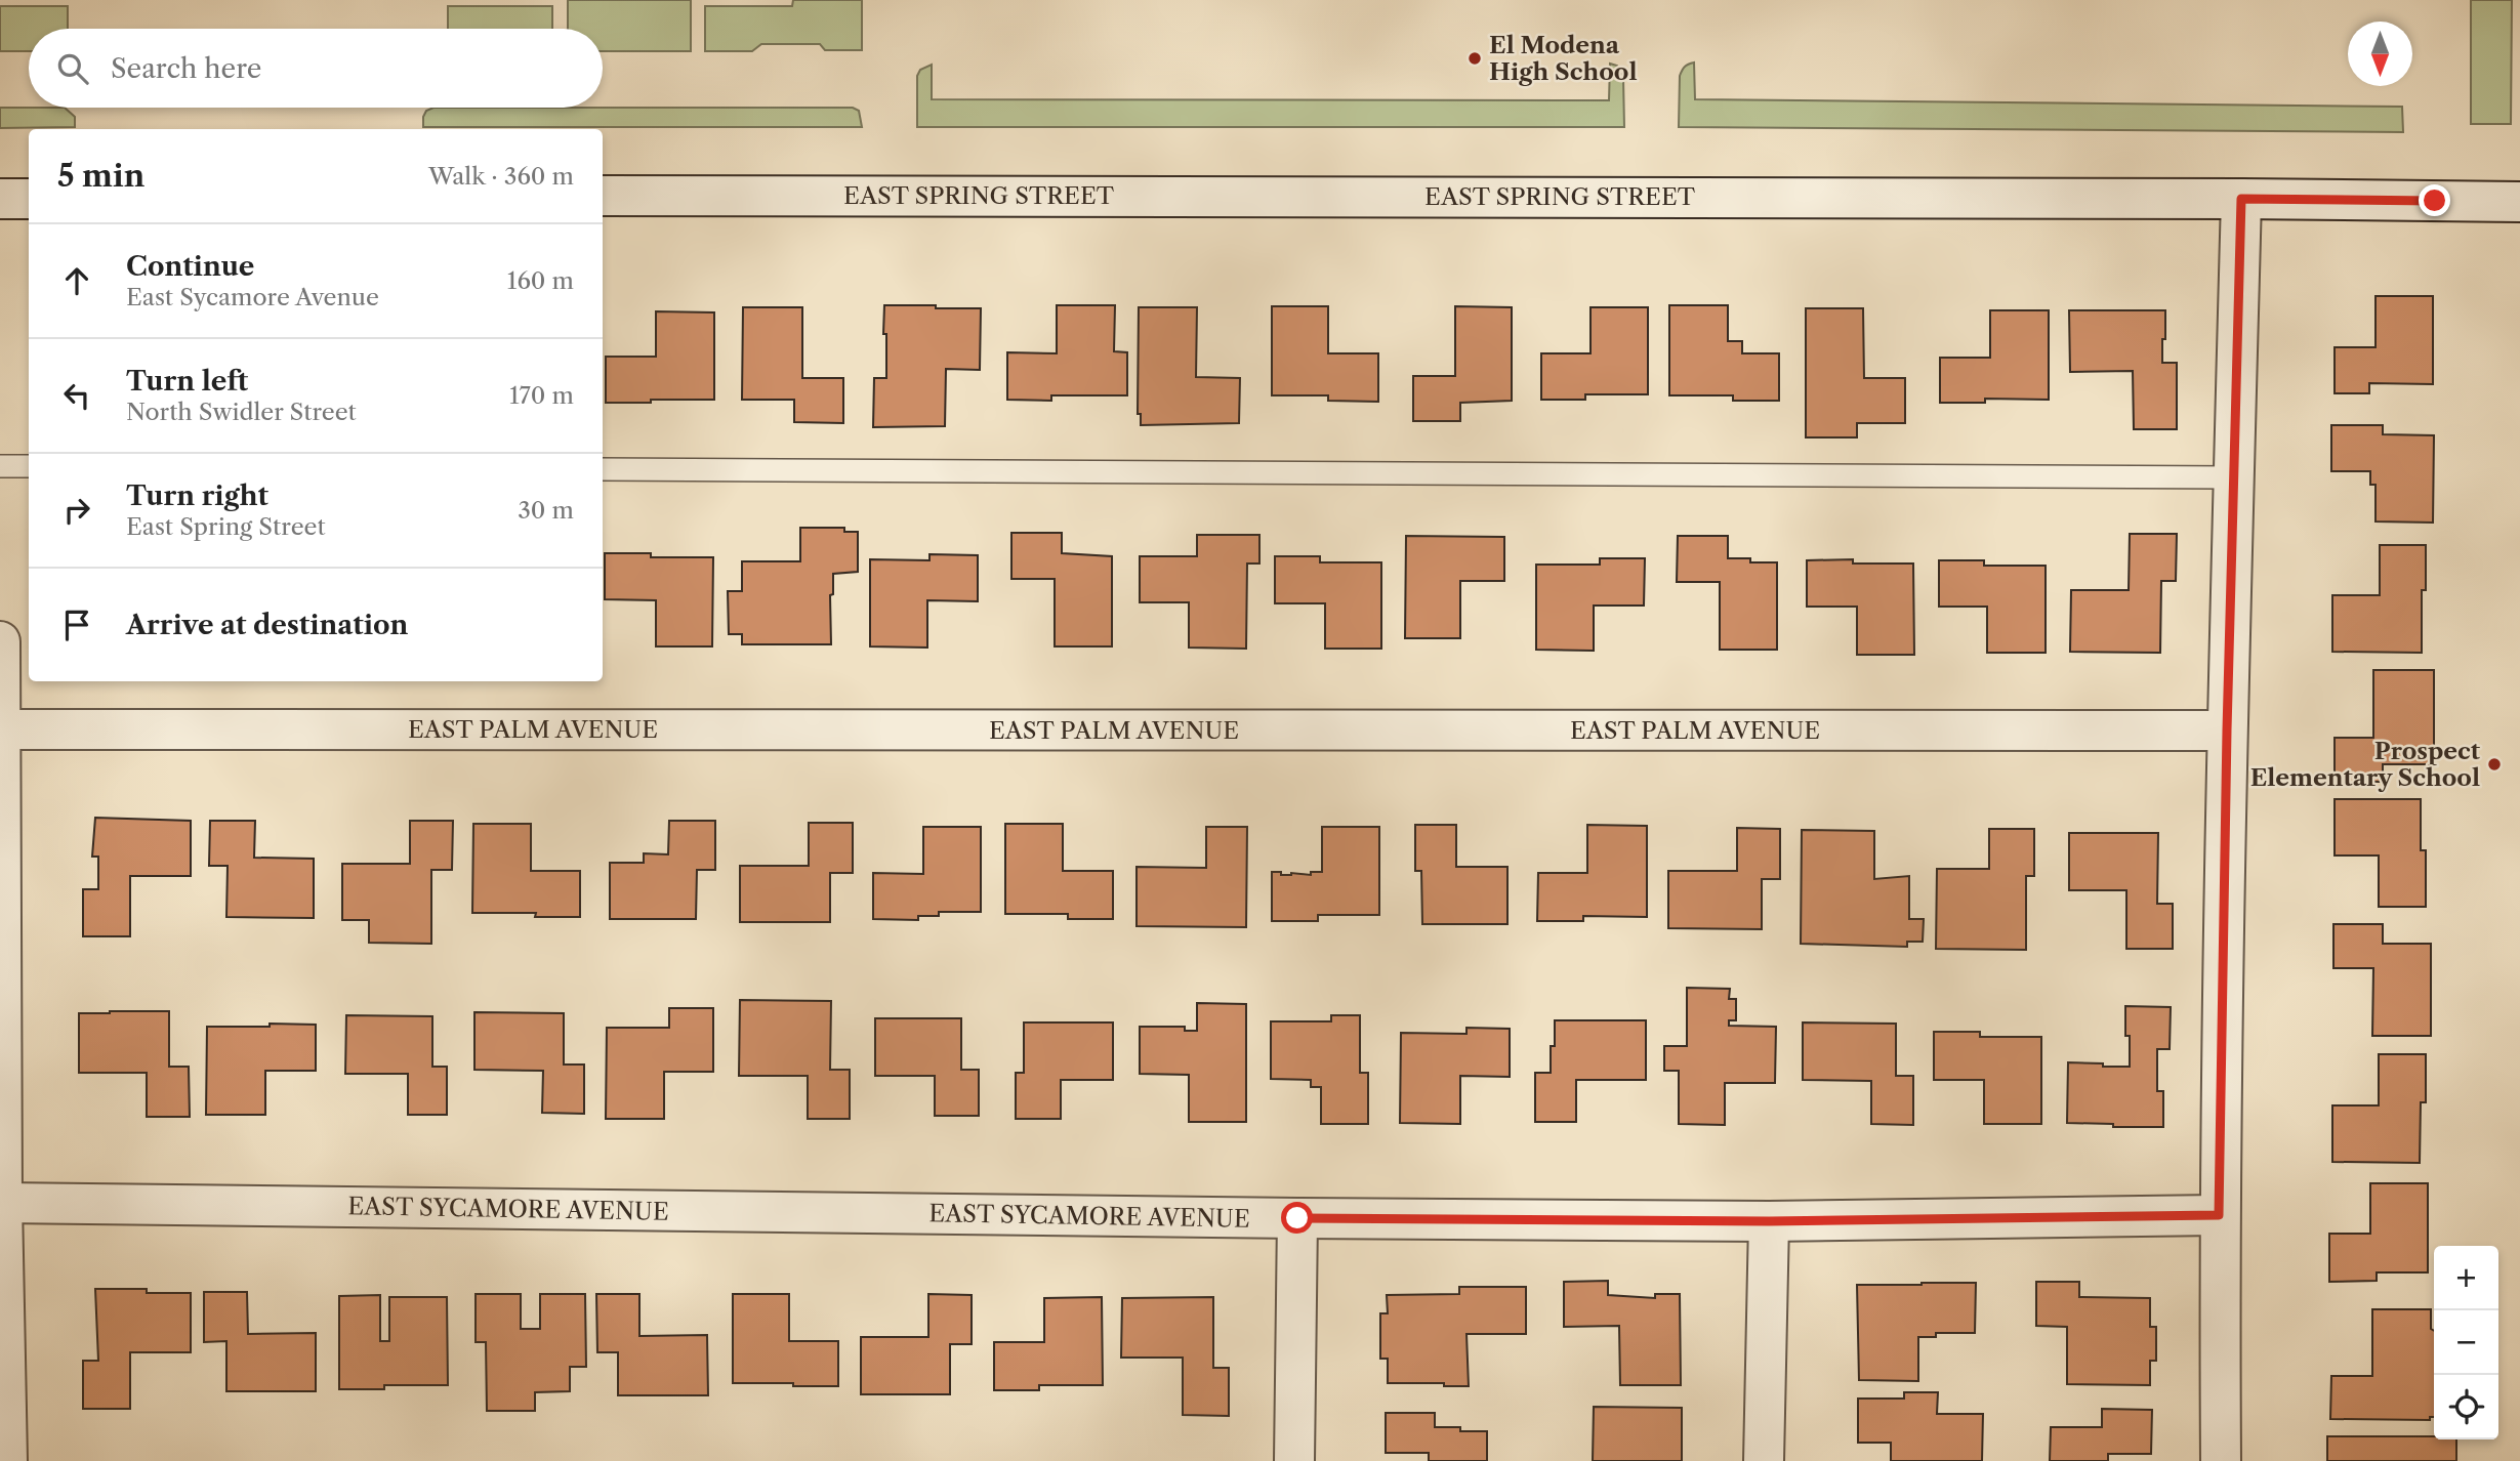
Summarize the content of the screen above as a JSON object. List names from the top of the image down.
{
  "streets": {
    "street": ["EAST SPRING STREET", "EAST PALM AVENUE", "EAST SYCAMORE AVENUE"]
  },
  "places": ["El Modena High School", "Prospect Elementary School"],
  "north": "bottom",
  "page": {
    "search": "Search here",
    "heading": ["5 min", "Walk · 360 m"],
    "list": [
      ["Continue", "East Sycamore Avenue", "160 m"],
      ["Turn left", "North Swidler Street", "170 m"],
      ["Turn right", "East Spring Street", "30 m"],
      "Arrive at destination"
    ],
    "map_buttons": ["+", "−"]
  }
}
